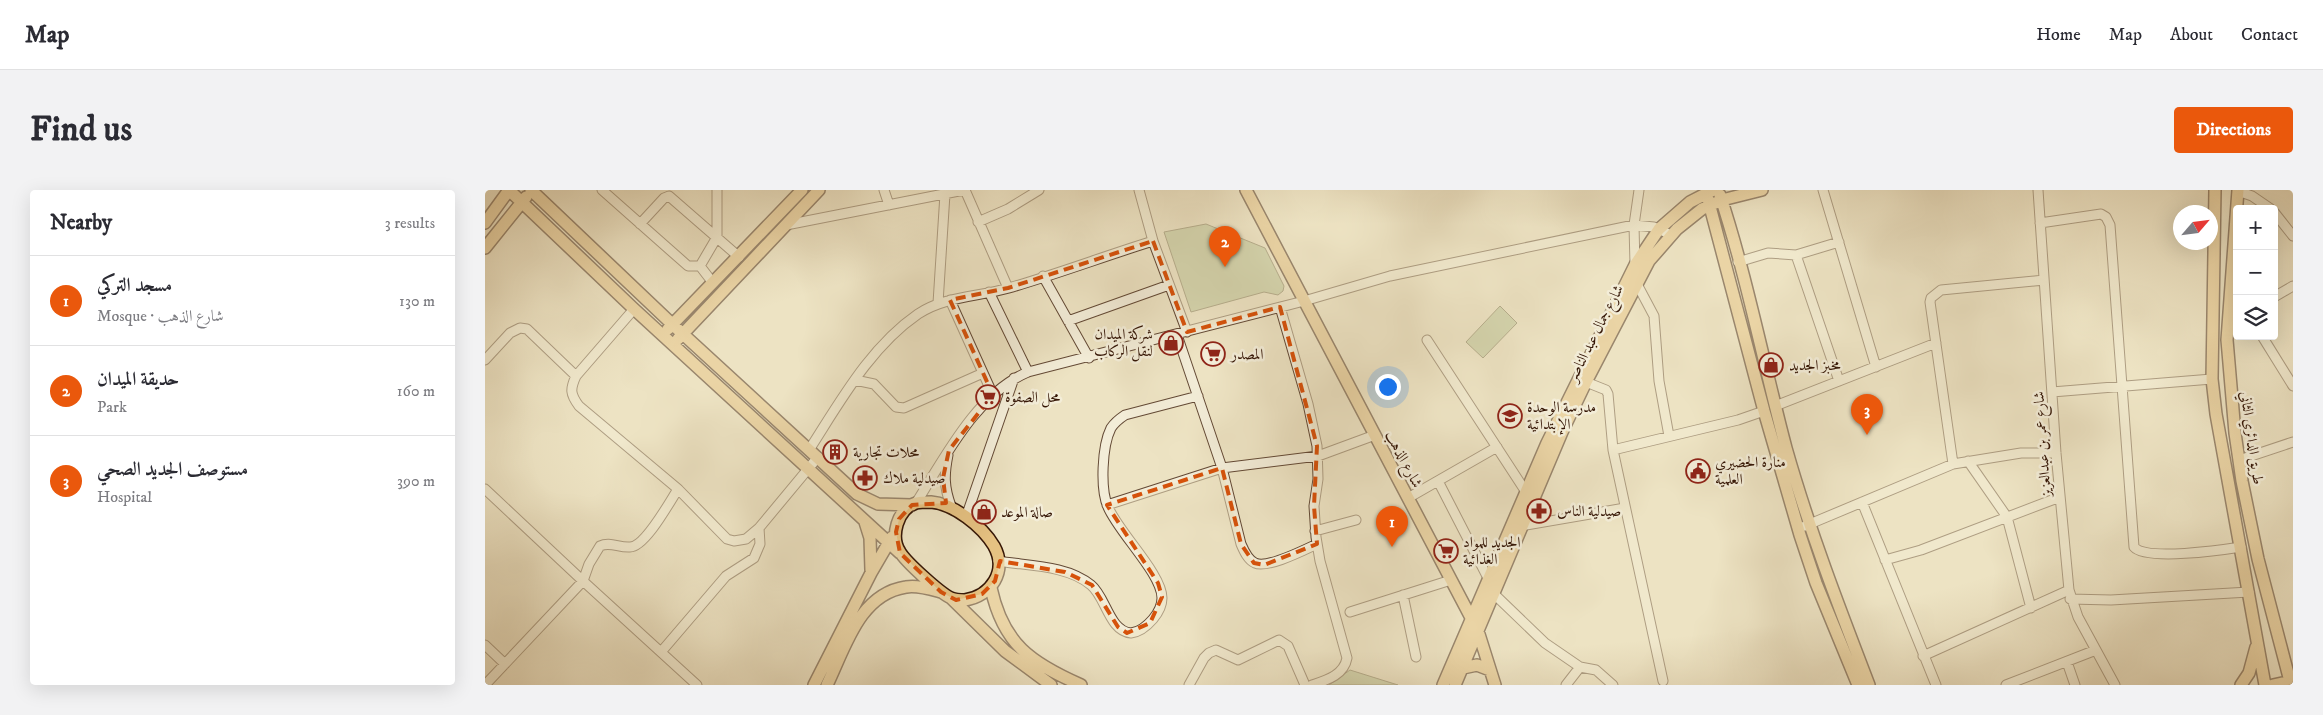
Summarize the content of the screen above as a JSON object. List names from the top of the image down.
{
  "streets": {
    "main road": ["شارع جمال عبد الناصر", "طريق الدائري الثاني", "شارع الذهب"],
    "street": ["شارع عمر بن عبدالعزيز"]
  },
  "crossings": [
    ["شارع جمال عبد الناصر", "شارع الذهب"]
  ],
  "places": {
    "shop": ["شركة الميدان لنقل الركاب", "مخبز الجديد", "صالة الموعد"],
    "supermarket": ["المصدر", "محل الصفوة", "الجديد للمواد الغذائية"],
    "school or university": ["مدرسة الوحدة الإبتدائية"],
    "building": ["محلات تجارية"],
    "public building": ["منارة الحضيري العلمية"],
    "pharmacy": ["صيدلية ملاك", "صيدلية الناس"]
  },
  "north": "top right",
  "page": {
    "header": "Map",
    "nav": [
      "Home",
      "Map",
      "About",
      "Contact"
    ],
    "buttons": "Directions",
    "title": "Find us",
    "heading": ["Nearby", "3 results"],
    "map_buttons": ["+", "−"],
    "pins": ["2", "3", "1"],
    "list": [
      {
        "mark": "1",
        "name": "مسجد التركي",
        "note": "Mosque · شارع الذهب",
        "value": "130 m"
      },
      {
        "mark": "2",
        "name": "حديقة الميدان",
        "note": "Park",
        "value": "160 m"
      },
      {
        "mark": "3",
        "name": "مستوصف الجديد الصحي",
        "note": "Hospital",
        "value": "390 m"
      }
    ]
  }
}
